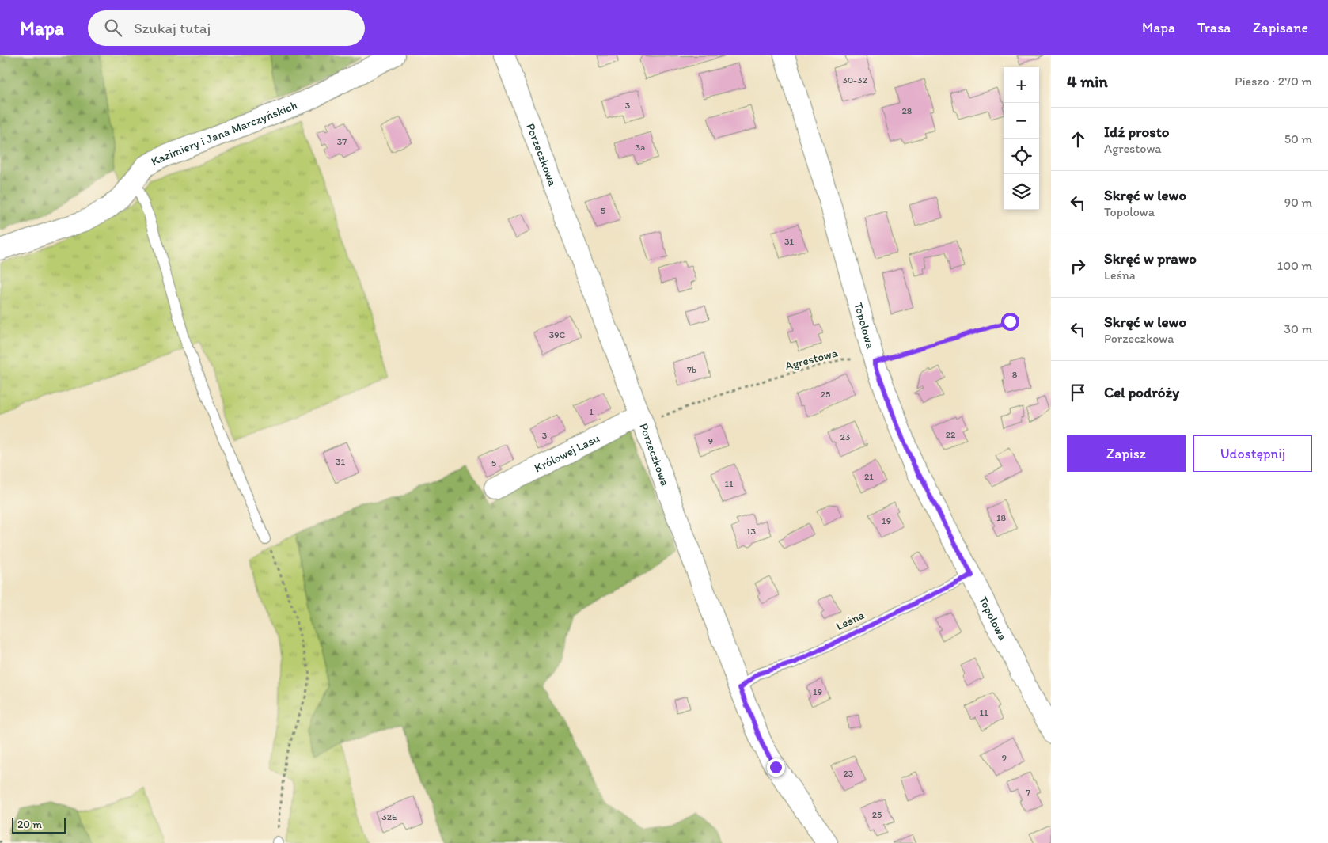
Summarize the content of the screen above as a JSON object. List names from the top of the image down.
{
  "streets": {
    "street": [
      "Kazimiery i Jana Marczyńskich",
      "Porzeczkowa",
      "Topolowa",
      "Królowej Lasu"
    ],
    "lane": ["Leśna"],
    "path": ["Agrestowa"]
  },
  "crossings": [
    ["Porzeczkowa", "Agrestowa"],
    ["Porzeczkowa", "Królowej Lasu"],
    ["Porzeczkowa", "Leśna"],
    ["Topolowa", "Agrestowa"],
    ["Topolowa", "Leśna"],
    ["Agrestowa", "Królowej Lasu"]
  ],
  "house_numbers": [
    "30-32",
    "3",
    "28",
    "37",
    "3a",
    "5",
    "31",
    "39C",
    "7b",
    "8",
    "25",
    "1",
    "22",
    "3",
    "23",
    "9",
    "31",
    "5",
    "21",
    "11",
    "18",
    "19",
    "13",
    "19",
    "11",
    "9",
    "23",
    "7",
    "25",
    "32E"
  ],
  "scale_bar": "20 m",
  "page": {
    "header": "Mapa",
    "search": "Szukaj tutaj",
    "nav": ["Mapa", "Trasa", "Zapisane"],
    "heading": ["4 min", "Pieszo · 270 m"],
    "map_buttons": ["+", "−"],
    "list": [
      ["Idź prosto", "Agrestowa", "50 m"],
      ["Skręć w lewo", "Topolowa", "90 m"],
      ["Skręć w prawo", "Leśna", "100 m"],
      ["Skręć w lewo", "Porzeczkowa", "30 m"],
      "Cel podróży"
    ],
    "buttons": ["Zapisz", "Udostępnij"],
    "scale": "20 m"
  }
}
